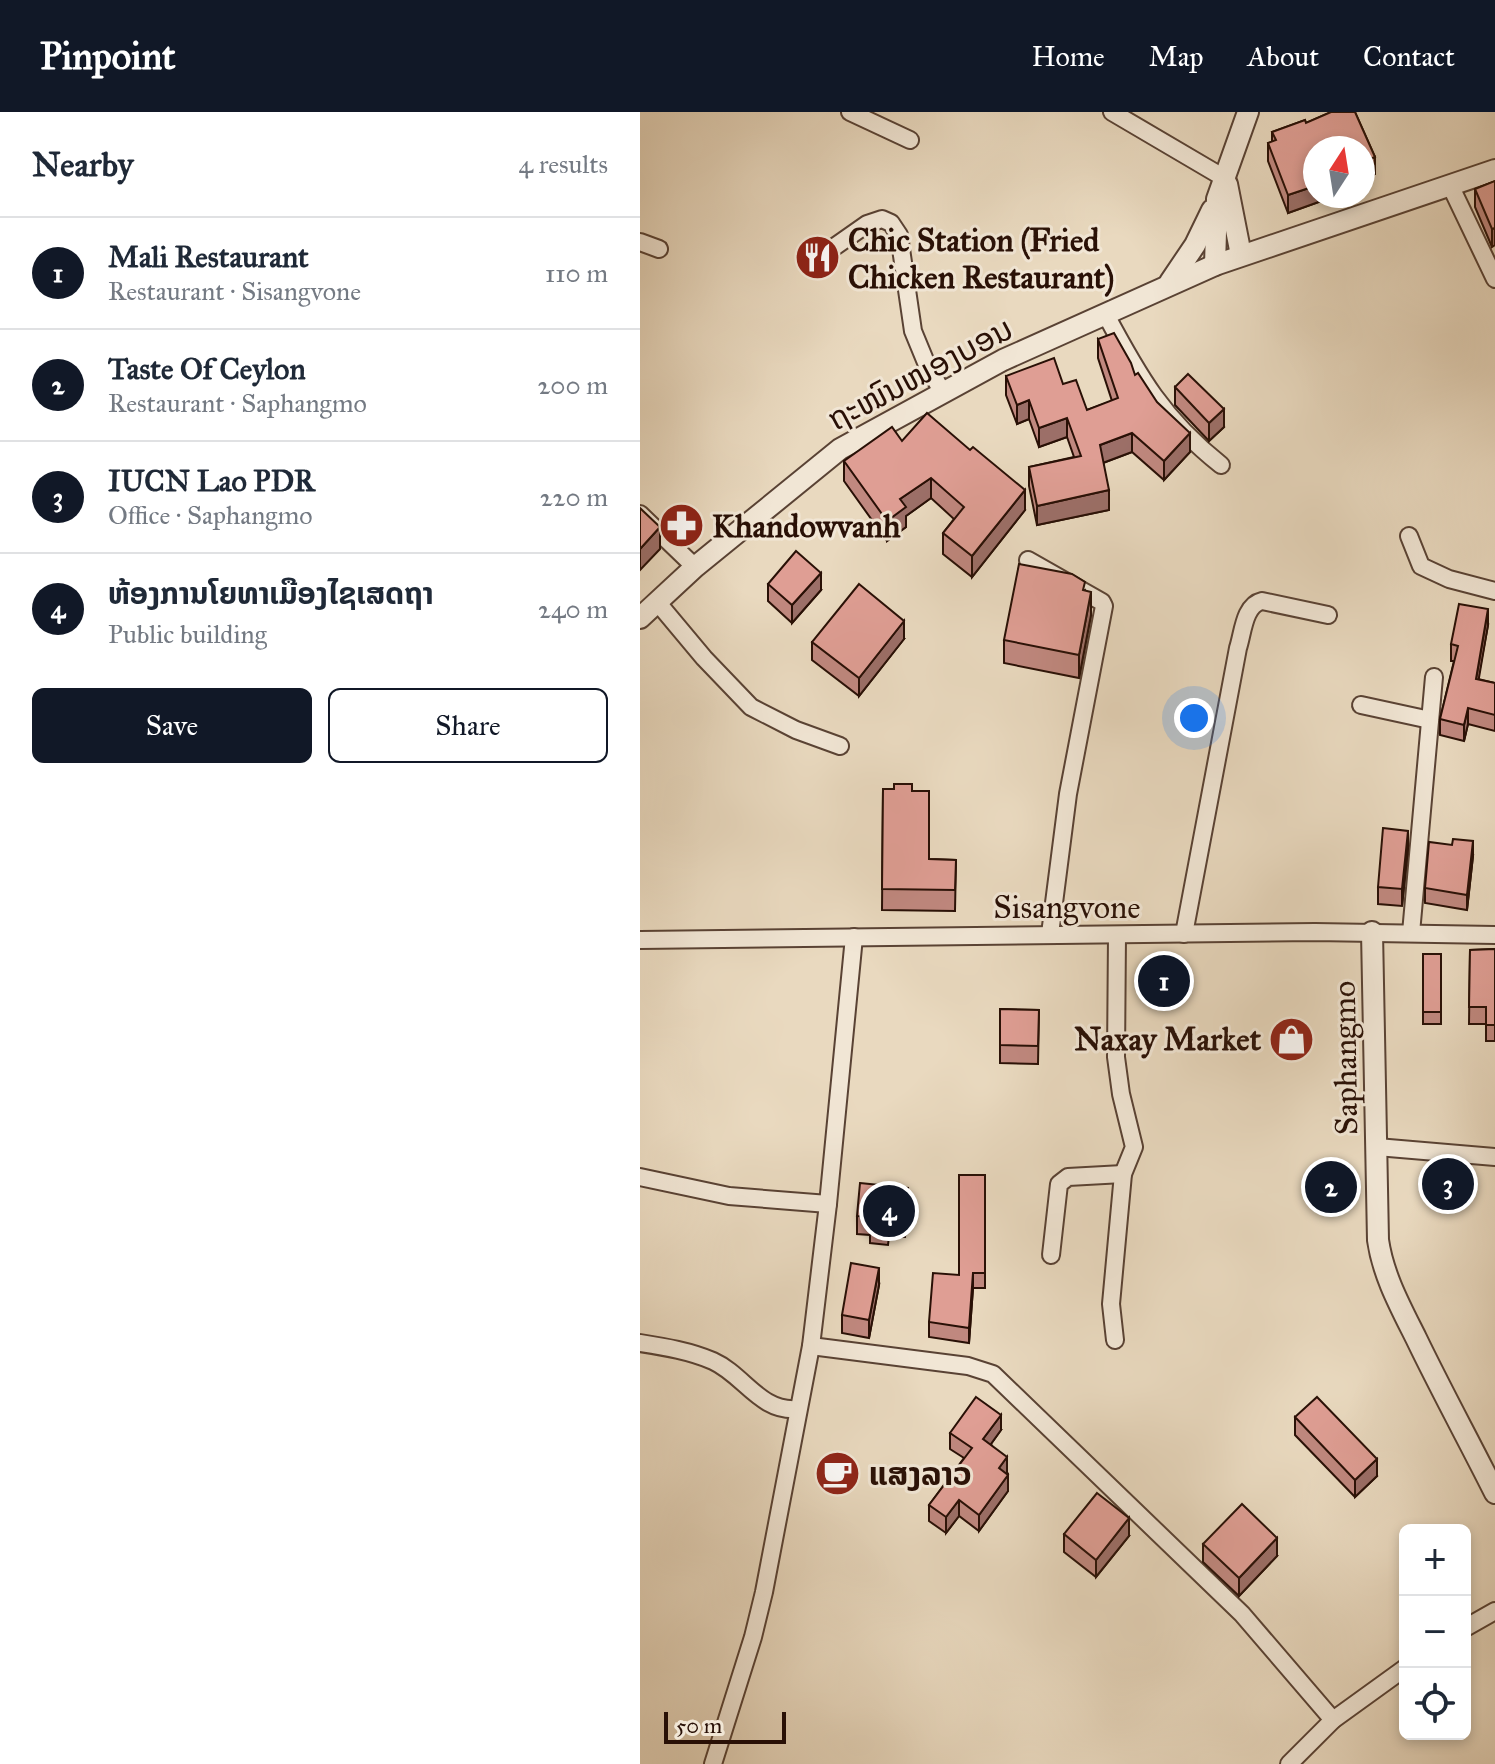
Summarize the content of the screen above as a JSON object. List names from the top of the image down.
{
  "streets": {
    "street": ["ຖະໜົນໜອງບອນ", "Sisangvone", "Saphangmo"]
  },
  "crossings": [
    ["Sisangvone", "Saphangmo"]
  ],
  "places": {
    "restaurant": ["Chic Station (Fried Chicken Restaurant)"],
    "pharmacy": ["Khandowvanh"],
    "shop": ["Naxay Market"],
    "cafe": ["ແສງລາວ"]
  },
  "scale_bar": "50 m",
  "north": "top",
  "page": {
    "header": "Pinpoint",
    "nav": [
      "Home",
      "Map",
      "About",
      "Contact"
    ],
    "heading": ["Nearby", "4 results"],
    "list": [
      {
        "mark": "1",
        "name": "Mali Restaurant",
        "note": "Restaurant · Sisangvone",
        "value": "110 m"
      },
      {
        "mark": "2",
        "name": "Taste Of Ceylon",
        "note": "Restaurant · Saphangmo",
        "value": "200 m"
      },
      {
        "mark": "3",
        "name": "IUCN Lao PDR",
        "note": "Office · Saphangmo",
        "value": "220 m"
      },
      {
        "mark": "4",
        "name": "ຫ້ອງການໂຍທາເມືອງໄຊເສດຖາ",
        "note": "Public building",
        "value": "240 m"
      }
    ],
    "buttons": ["Save", "Share"],
    "pins": [
      "1",
      "3",
      "2",
      "4"
    ],
    "map_buttons": ["+", "−"],
    "scale": "50 m"
  }
}
